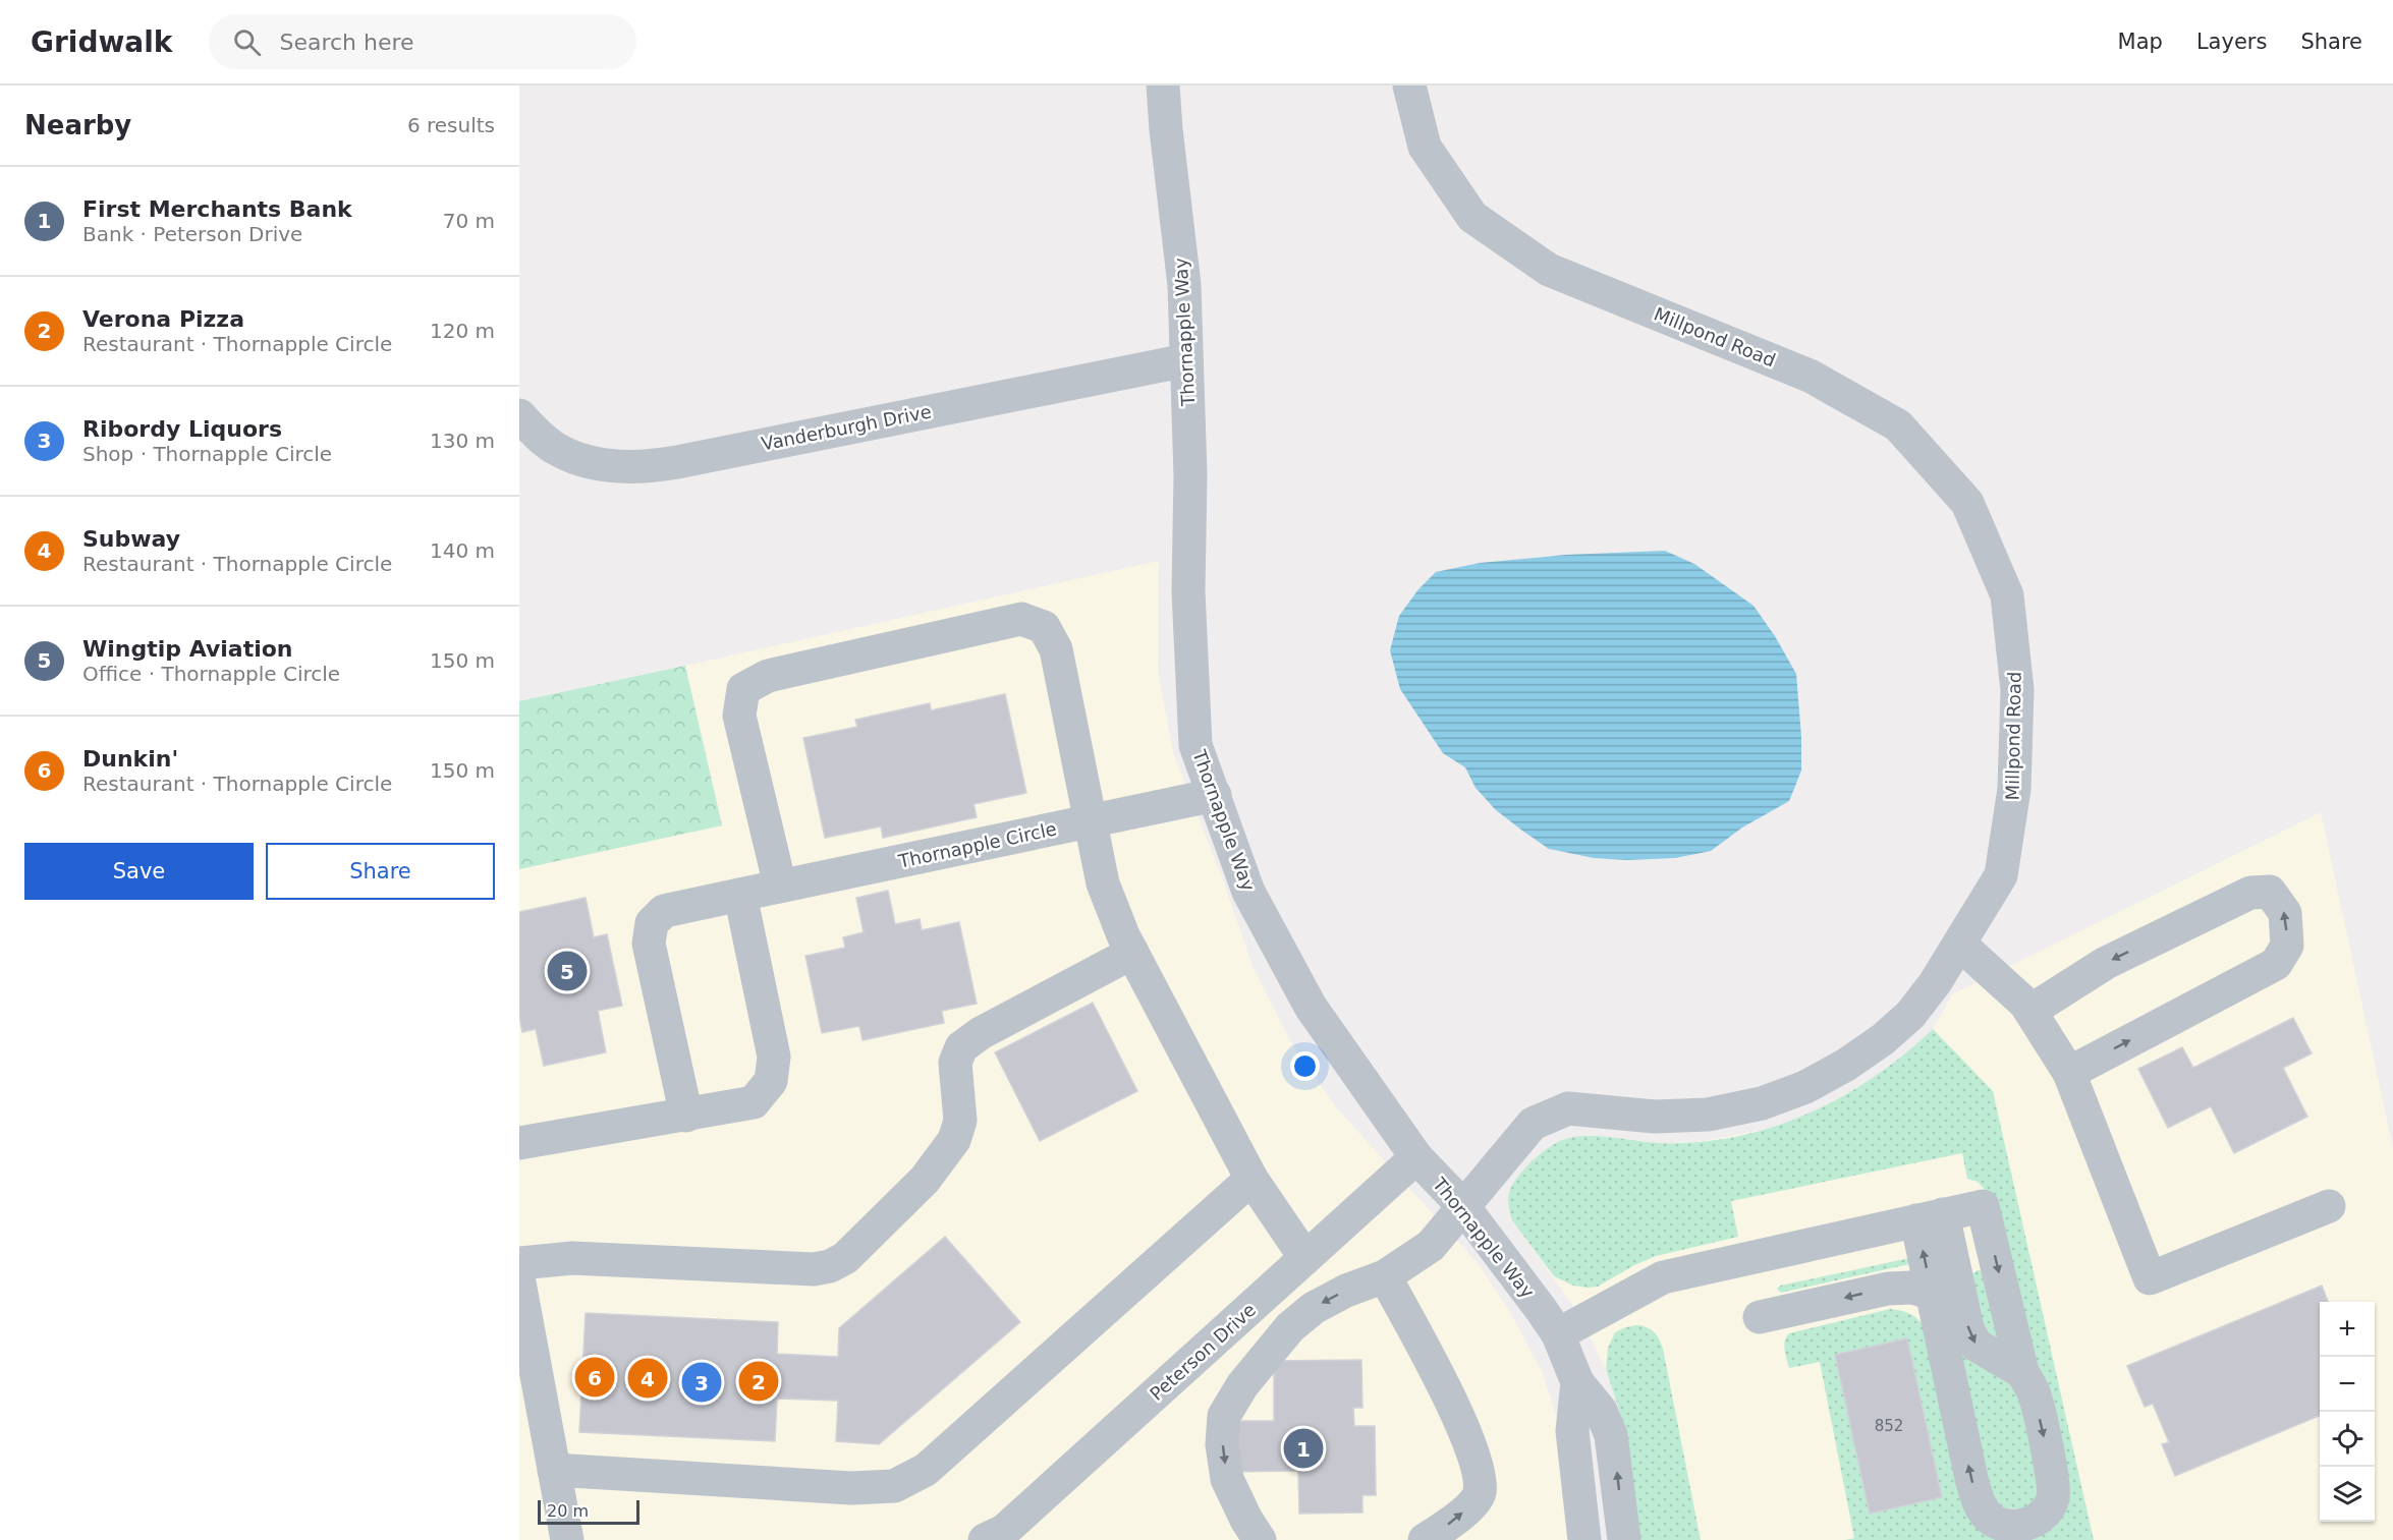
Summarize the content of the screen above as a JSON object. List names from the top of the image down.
{
  "streets": {
    "street": [
      "Thornapple Way",
      "Millpond Road",
      "Vanderburgh Drive",
      "Thornapple Circle",
      "Peterson Drive"
    ]
  },
  "crossings": [
    ["Thornapple Way", "Millpond Road"],
    ["Thornapple Way", "Vanderburgh Drive"],
    ["Thornapple Way", "Thornapple Circle"],
    ["Thornapple Way", "Peterson Drive"]
  ],
  "house_numbers": ["852"],
  "scale_bar": "20 m",
  "page": {
    "header": "Gridwalk",
    "search": "Search here",
    "nav": ["Map", "Layers", "Share"],
    "heading": ["Nearby", "6 results"],
    "list": [
      {
        "mark": "1",
        "name": "First Merchants Bank",
        "note": "Bank · Peterson Drive",
        "value": "70 m"
      },
      {
        "mark": "2",
        "name": "Verona Pizza",
        "note": "Restaurant · Thornapple Circle",
        "value": "120 m"
      },
      {
        "mark": "3",
        "name": "Ribordy Liquors",
        "note": "Shop · Thornapple Circle",
        "value": "130 m"
      },
      {
        "mark": "4",
        "name": "Subway",
        "note": "Restaurant · Thornapple Circle",
        "value": "140 m"
      },
      {
        "mark": "5",
        "name": "Wingtip Aviation",
        "note": "Office · Thornapple Circle",
        "value": "150 m"
      },
      {
        "mark": "6",
        "name": "Dunkin'",
        "note": "Restaurant · Thornapple Circle",
        "value": "150 m"
      }
    ],
    "buttons": ["Save", "Share"],
    "pins": [
      "5",
      "6",
      "4",
      "2",
      "3",
      "1"
    ],
    "map_buttons": ["+", "−"],
    "scale": "20 m"
  }
}
